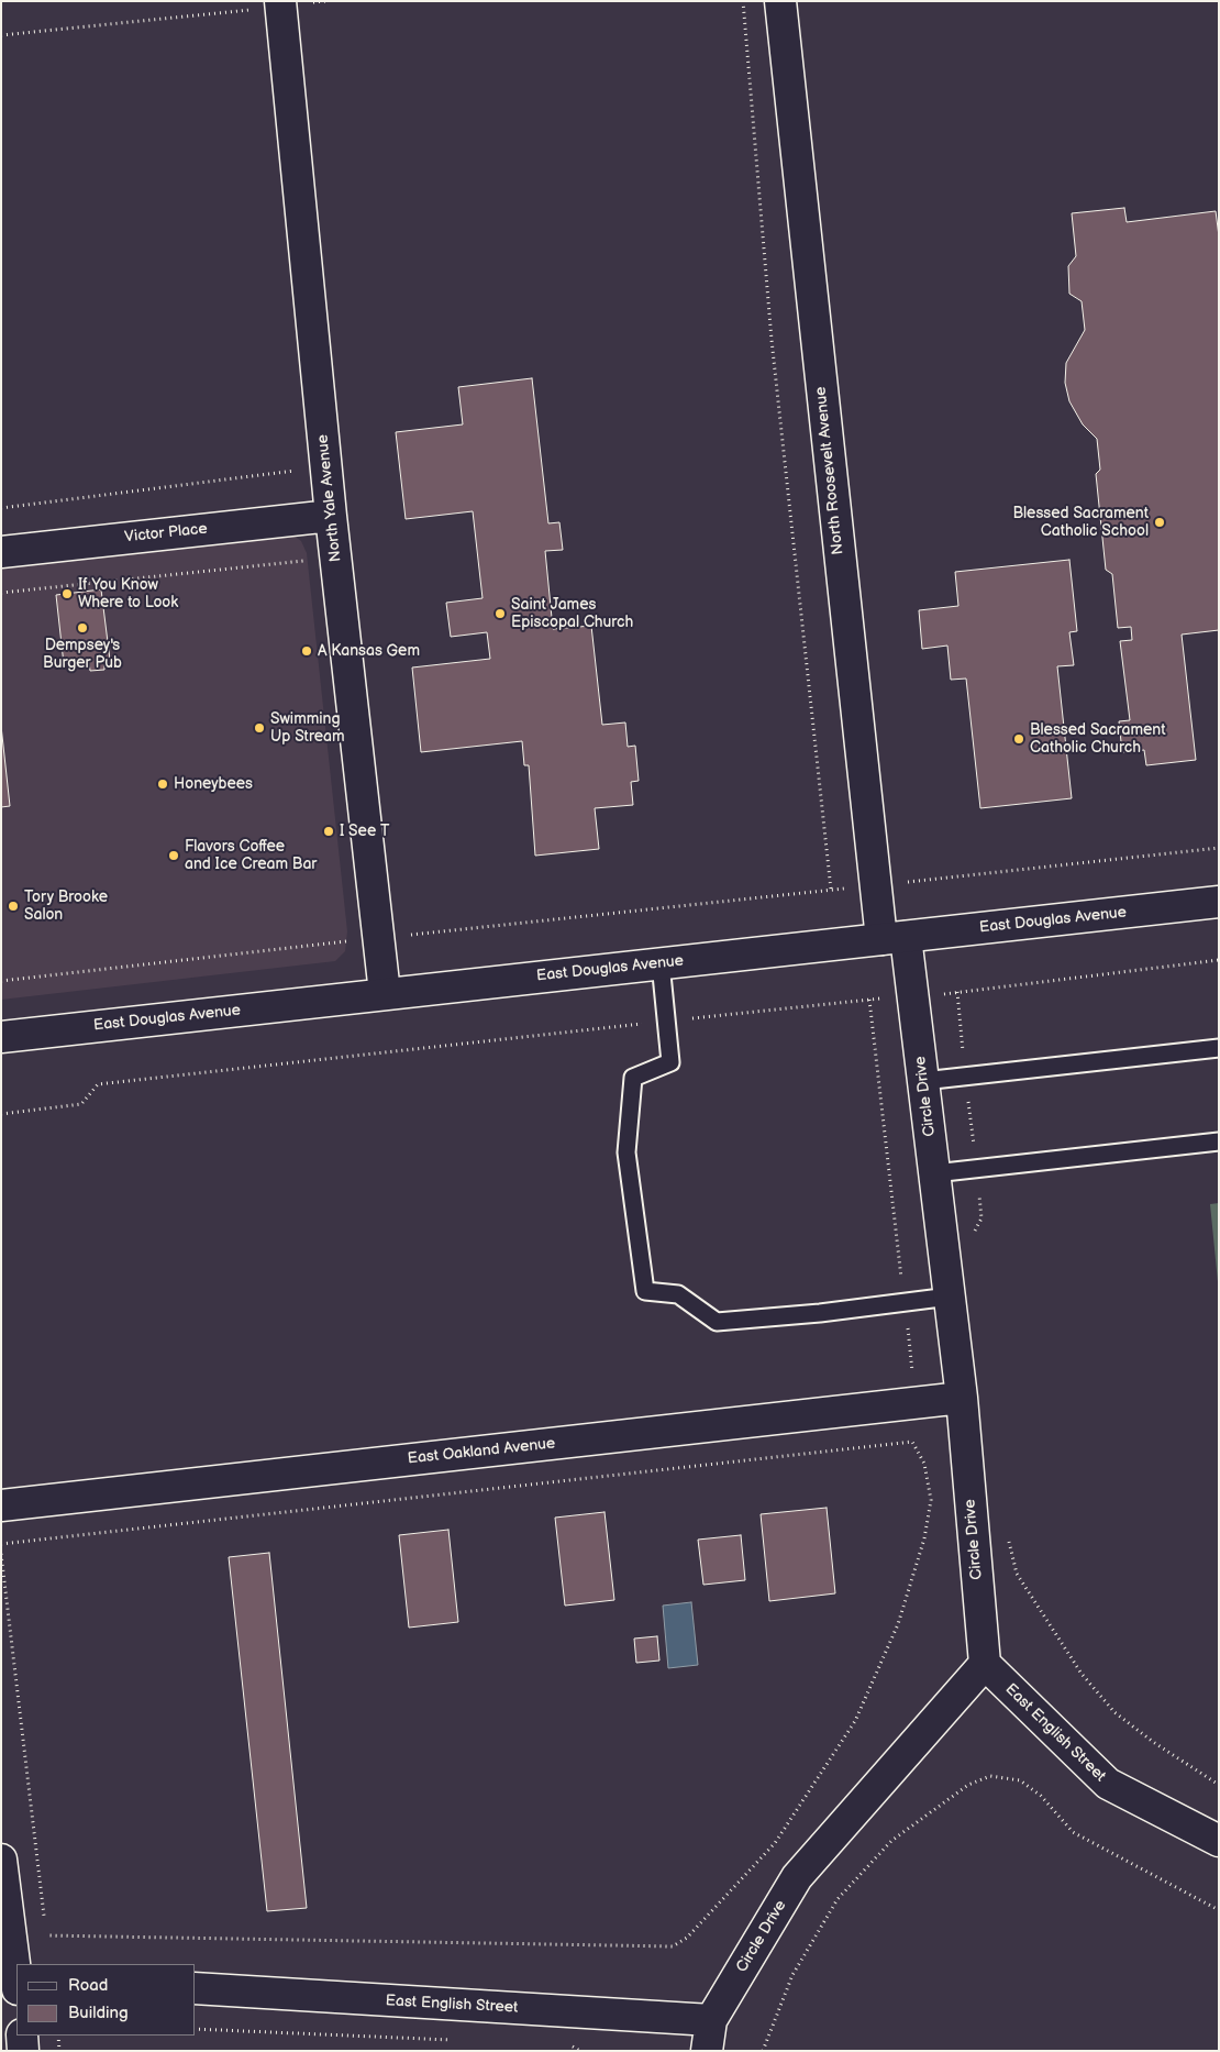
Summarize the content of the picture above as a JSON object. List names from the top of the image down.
{
  "streets": {
    "street": [
      "North Roosevelt Avenue",
      "North Yale Avenue",
      "Victor Place",
      "East Douglas Avenue",
      "Circle Drive",
      "East Oakland Avenue",
      "East English Street"
    ]
  },
  "crossings": [
    ["North Roosevelt Avenue", "East Douglas Avenue"],
    ["North Roosevelt Avenue", "Circle Drive"],
    ["North Yale Avenue", "Victor Place"],
    ["North Yale Avenue", "East Douglas Avenue"],
    ["East Douglas Avenue", "Circle Drive"],
    ["Circle Drive", "East Oakland Avenue"],
    ["Circle Drive", "East English Street"]
  ],
  "places": [
    "Blessed Sacrament Catholic School",
    "If You Know Where to Look",
    "Saint James Episcopal Church",
    "Dempsey's Burger Pub",
    "A Kansas Gem",
    "Swimming Up Stream",
    "Blessed Sacrament Catholic Church",
    "Honeybees",
    "I See T",
    "Flavors Coffee and Ice Cream Bar",
    "Tory Brooke Salon"
  ],
  "legend": ["Road", "Building"]
}
